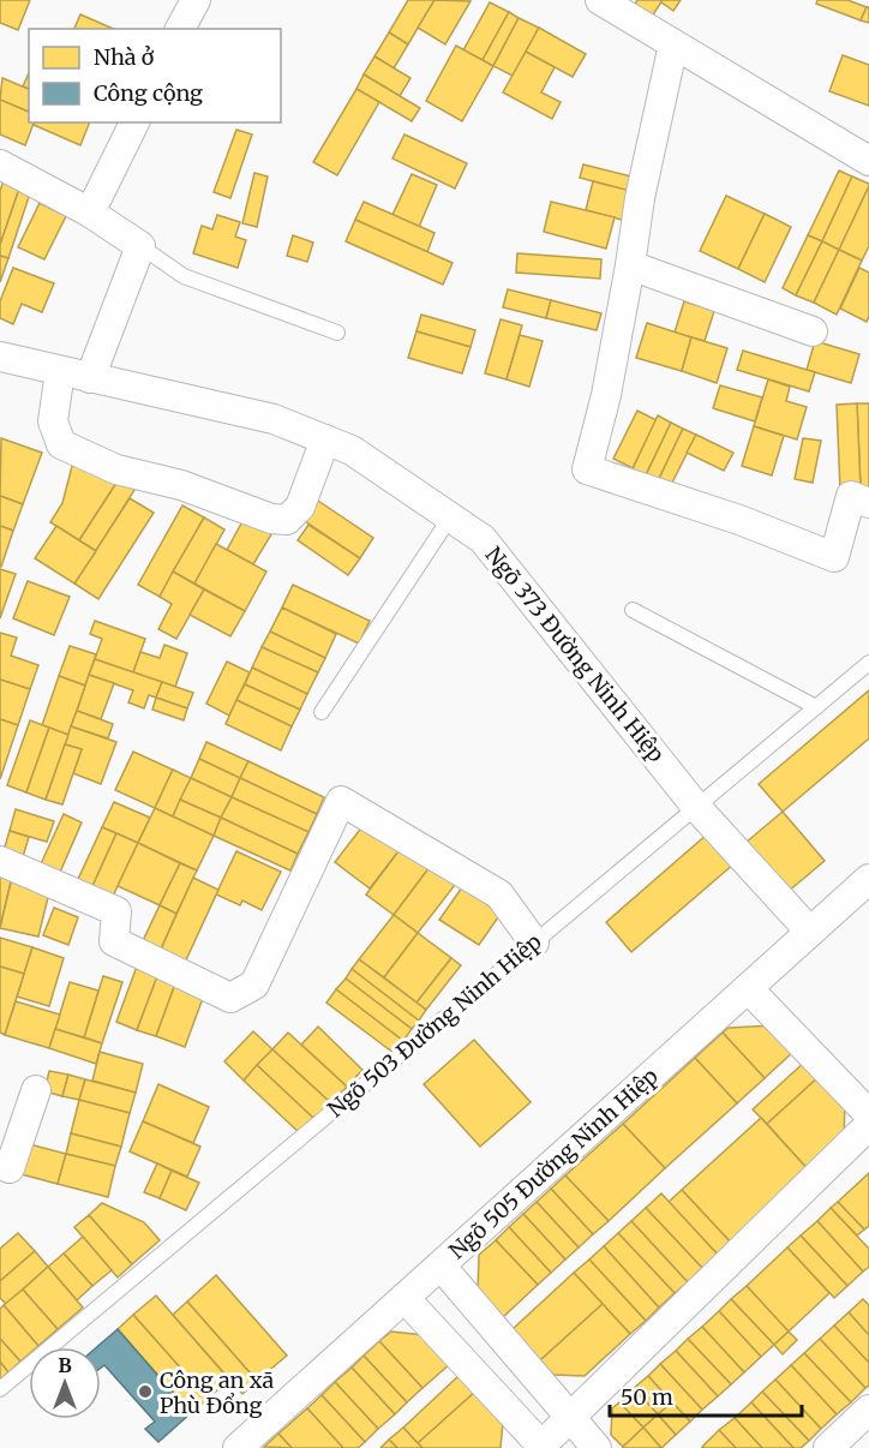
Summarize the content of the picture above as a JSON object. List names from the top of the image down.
{
  "streets": {
    "street": ["Ngõ 373 Đường Ninh Hiệp", "Ngõ 505 Đường Ninh Hiệp"],
    "lane": ["Ngõ 503 Đường Ninh Hiệp"]
  },
  "crossings": [
    ["Ngõ 373 Đường Ninh Hiệp", "Ngõ 503 Đường Ninh Hiệp"],
    ["Ngõ 373 Đường Ninh Hiệp", "Ngõ 505 Đường Ninh Hiệp"]
  ],
  "places": ["Công an xã Phù Đổng"],
  "legend": ["Nhà ở", "Công cộng"],
  "scale_bar": "50 m",
  "north": "top"
}
